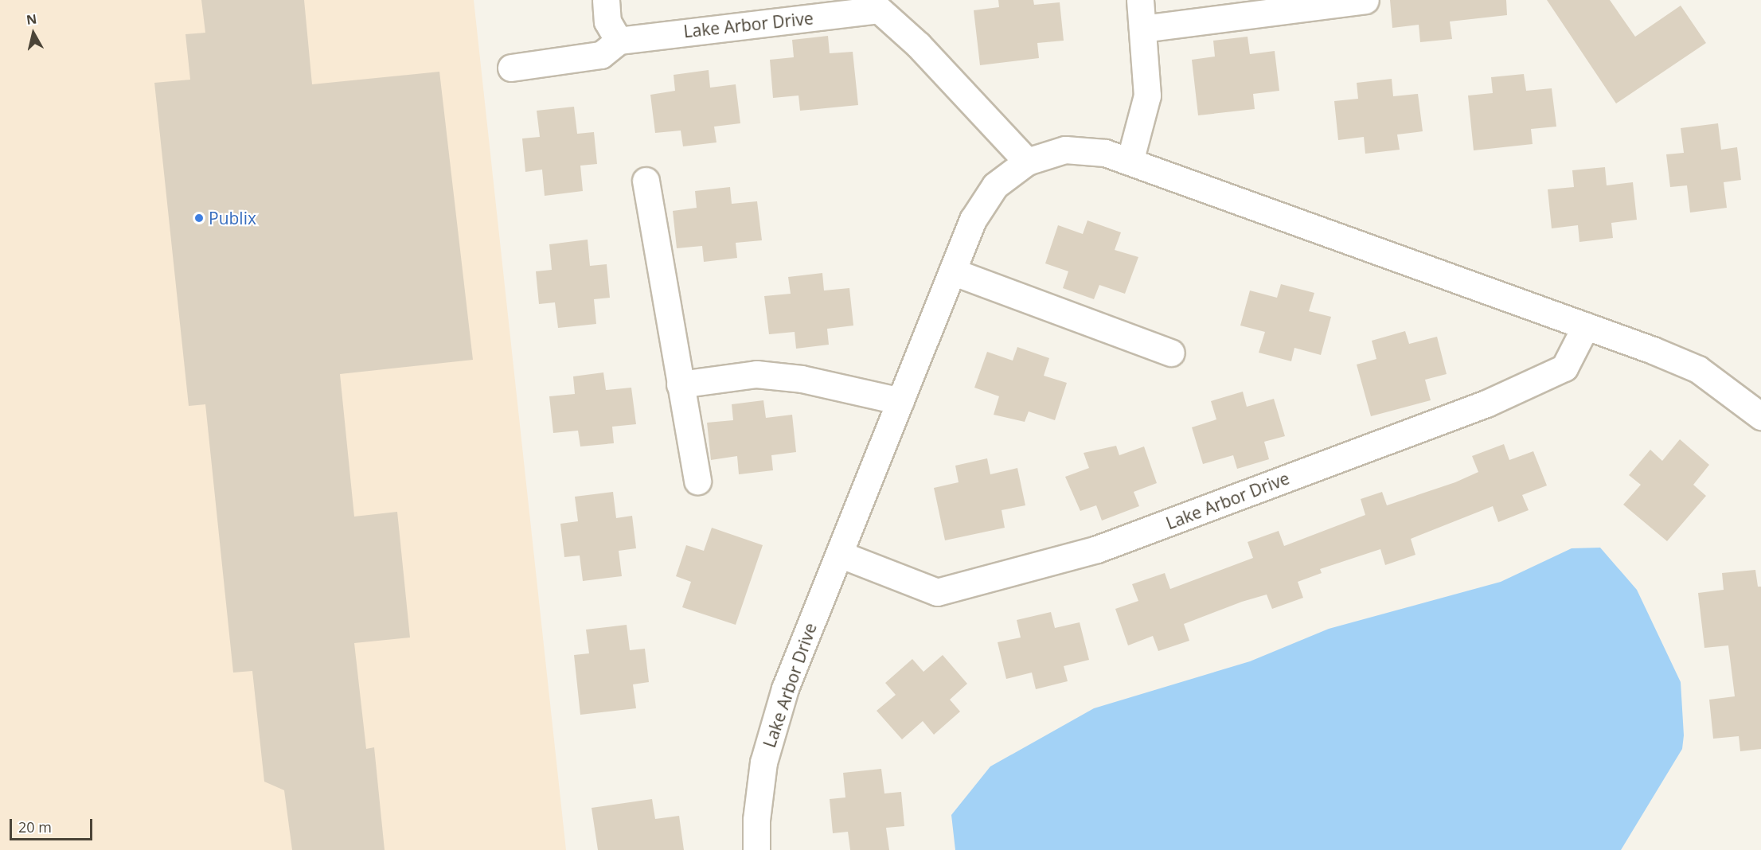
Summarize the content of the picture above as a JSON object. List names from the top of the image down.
{
  "streets": {
    "street": ["Lake Arbor Drive"]
  },
  "places": ["Publix"],
  "scale_bar": "20 m",
  "north": "top"
}
